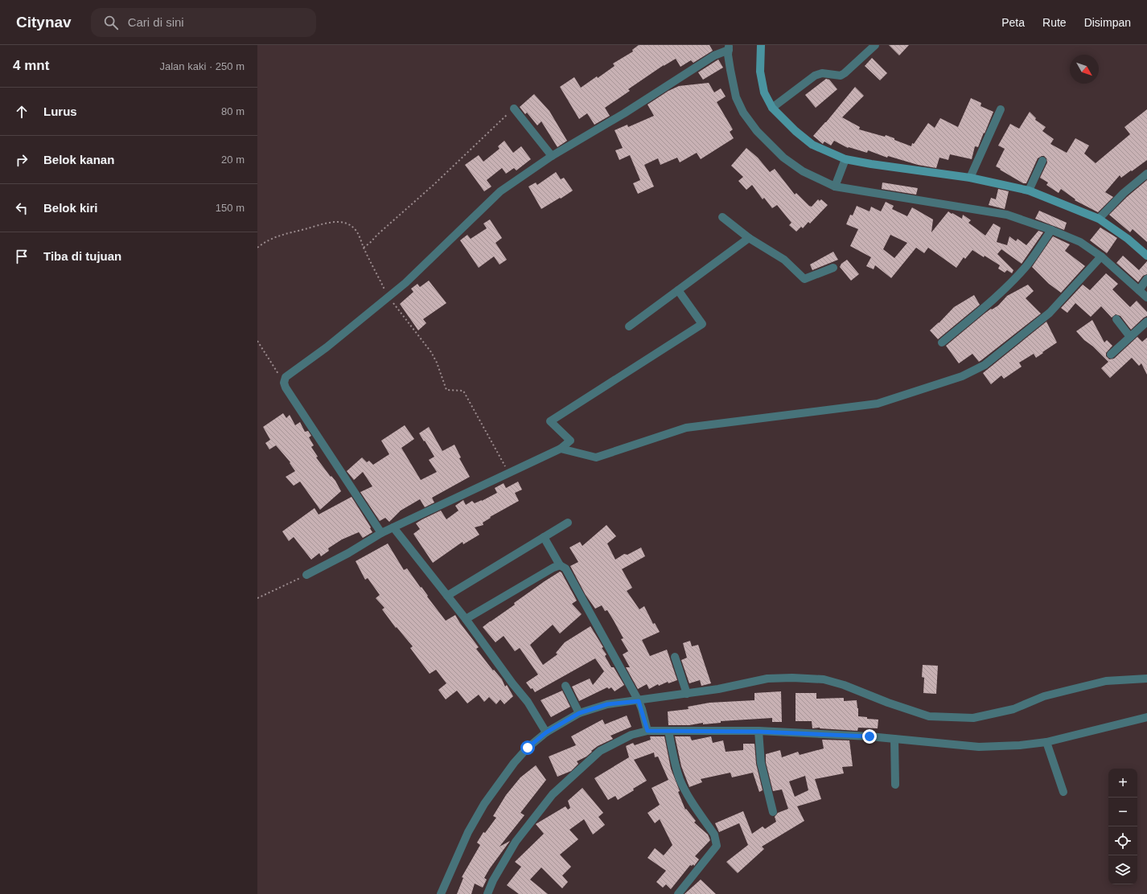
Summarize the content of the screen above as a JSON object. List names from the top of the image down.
{
  "north": "bottom right",
  "page": {
    "header": "Citynav",
    "search": "Cari di sini",
    "nav": ["Peta", "Rute", "Disimpan"],
    "heading": ["4 mnt", "Jalan kaki · 250 m"],
    "list": [
      ["Lurus", "80 m"],
      ["Belok kanan", "20 m"],
      ["Belok kiri", "150 m"],
      "Tiba di tujuan"
    ],
    "map_buttons": ["+", "−"]
  }
}
